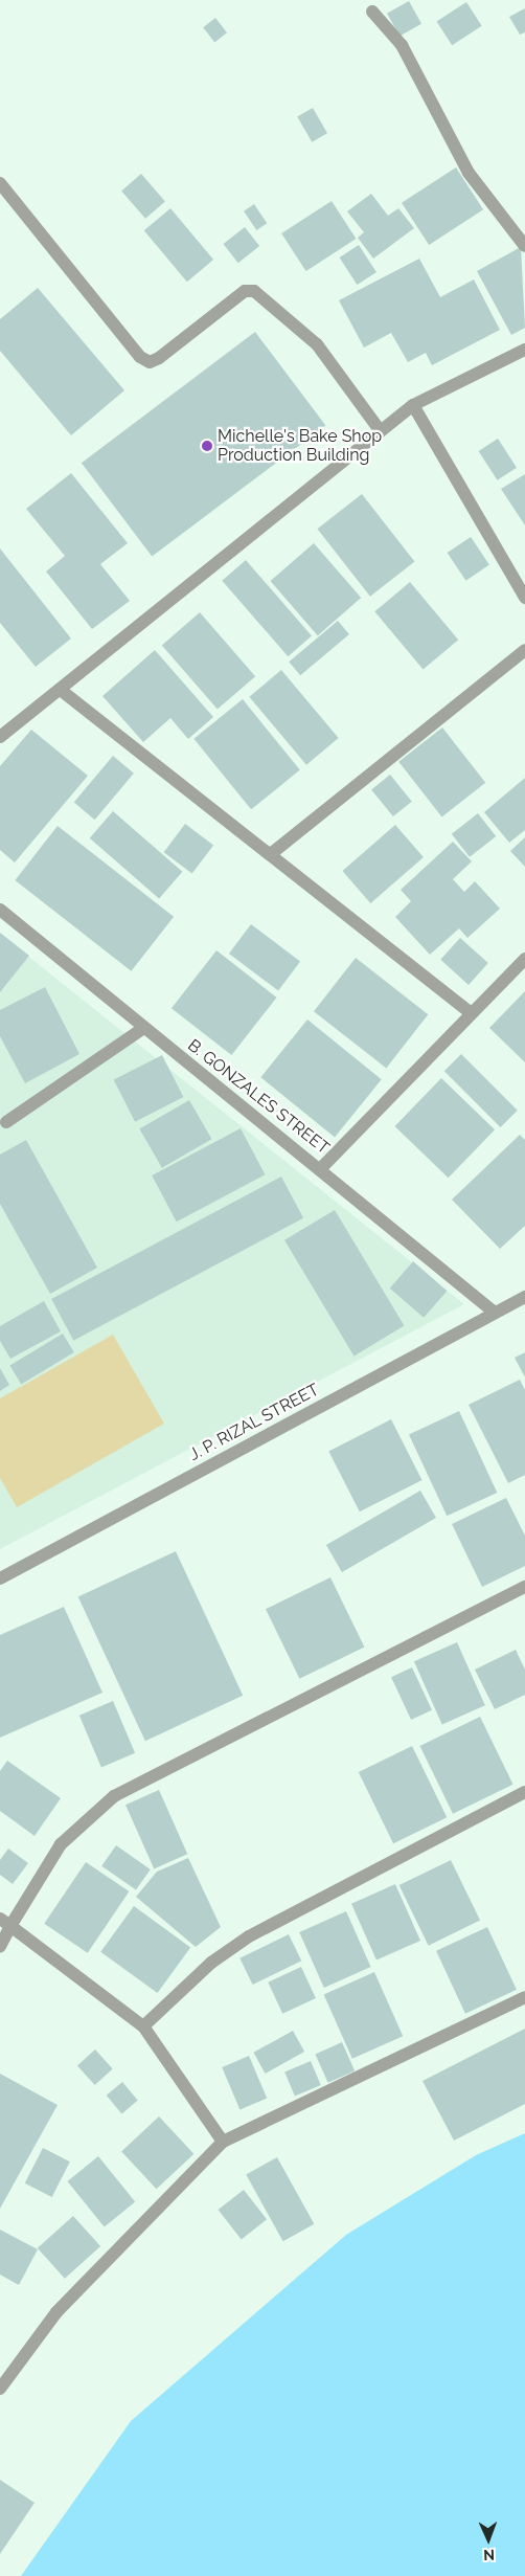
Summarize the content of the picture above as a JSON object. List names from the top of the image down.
{
  "streets": {
    "street": ["B. GONZALES STREET", "J. P. RIZAL STREET"]
  },
  "crossings": [
    ["B. GONZALES STREET", "J. P. RIZAL STREET"]
  ],
  "places": ["Michelle's Bake Shop Production Building"],
  "north": "bottom"
}
